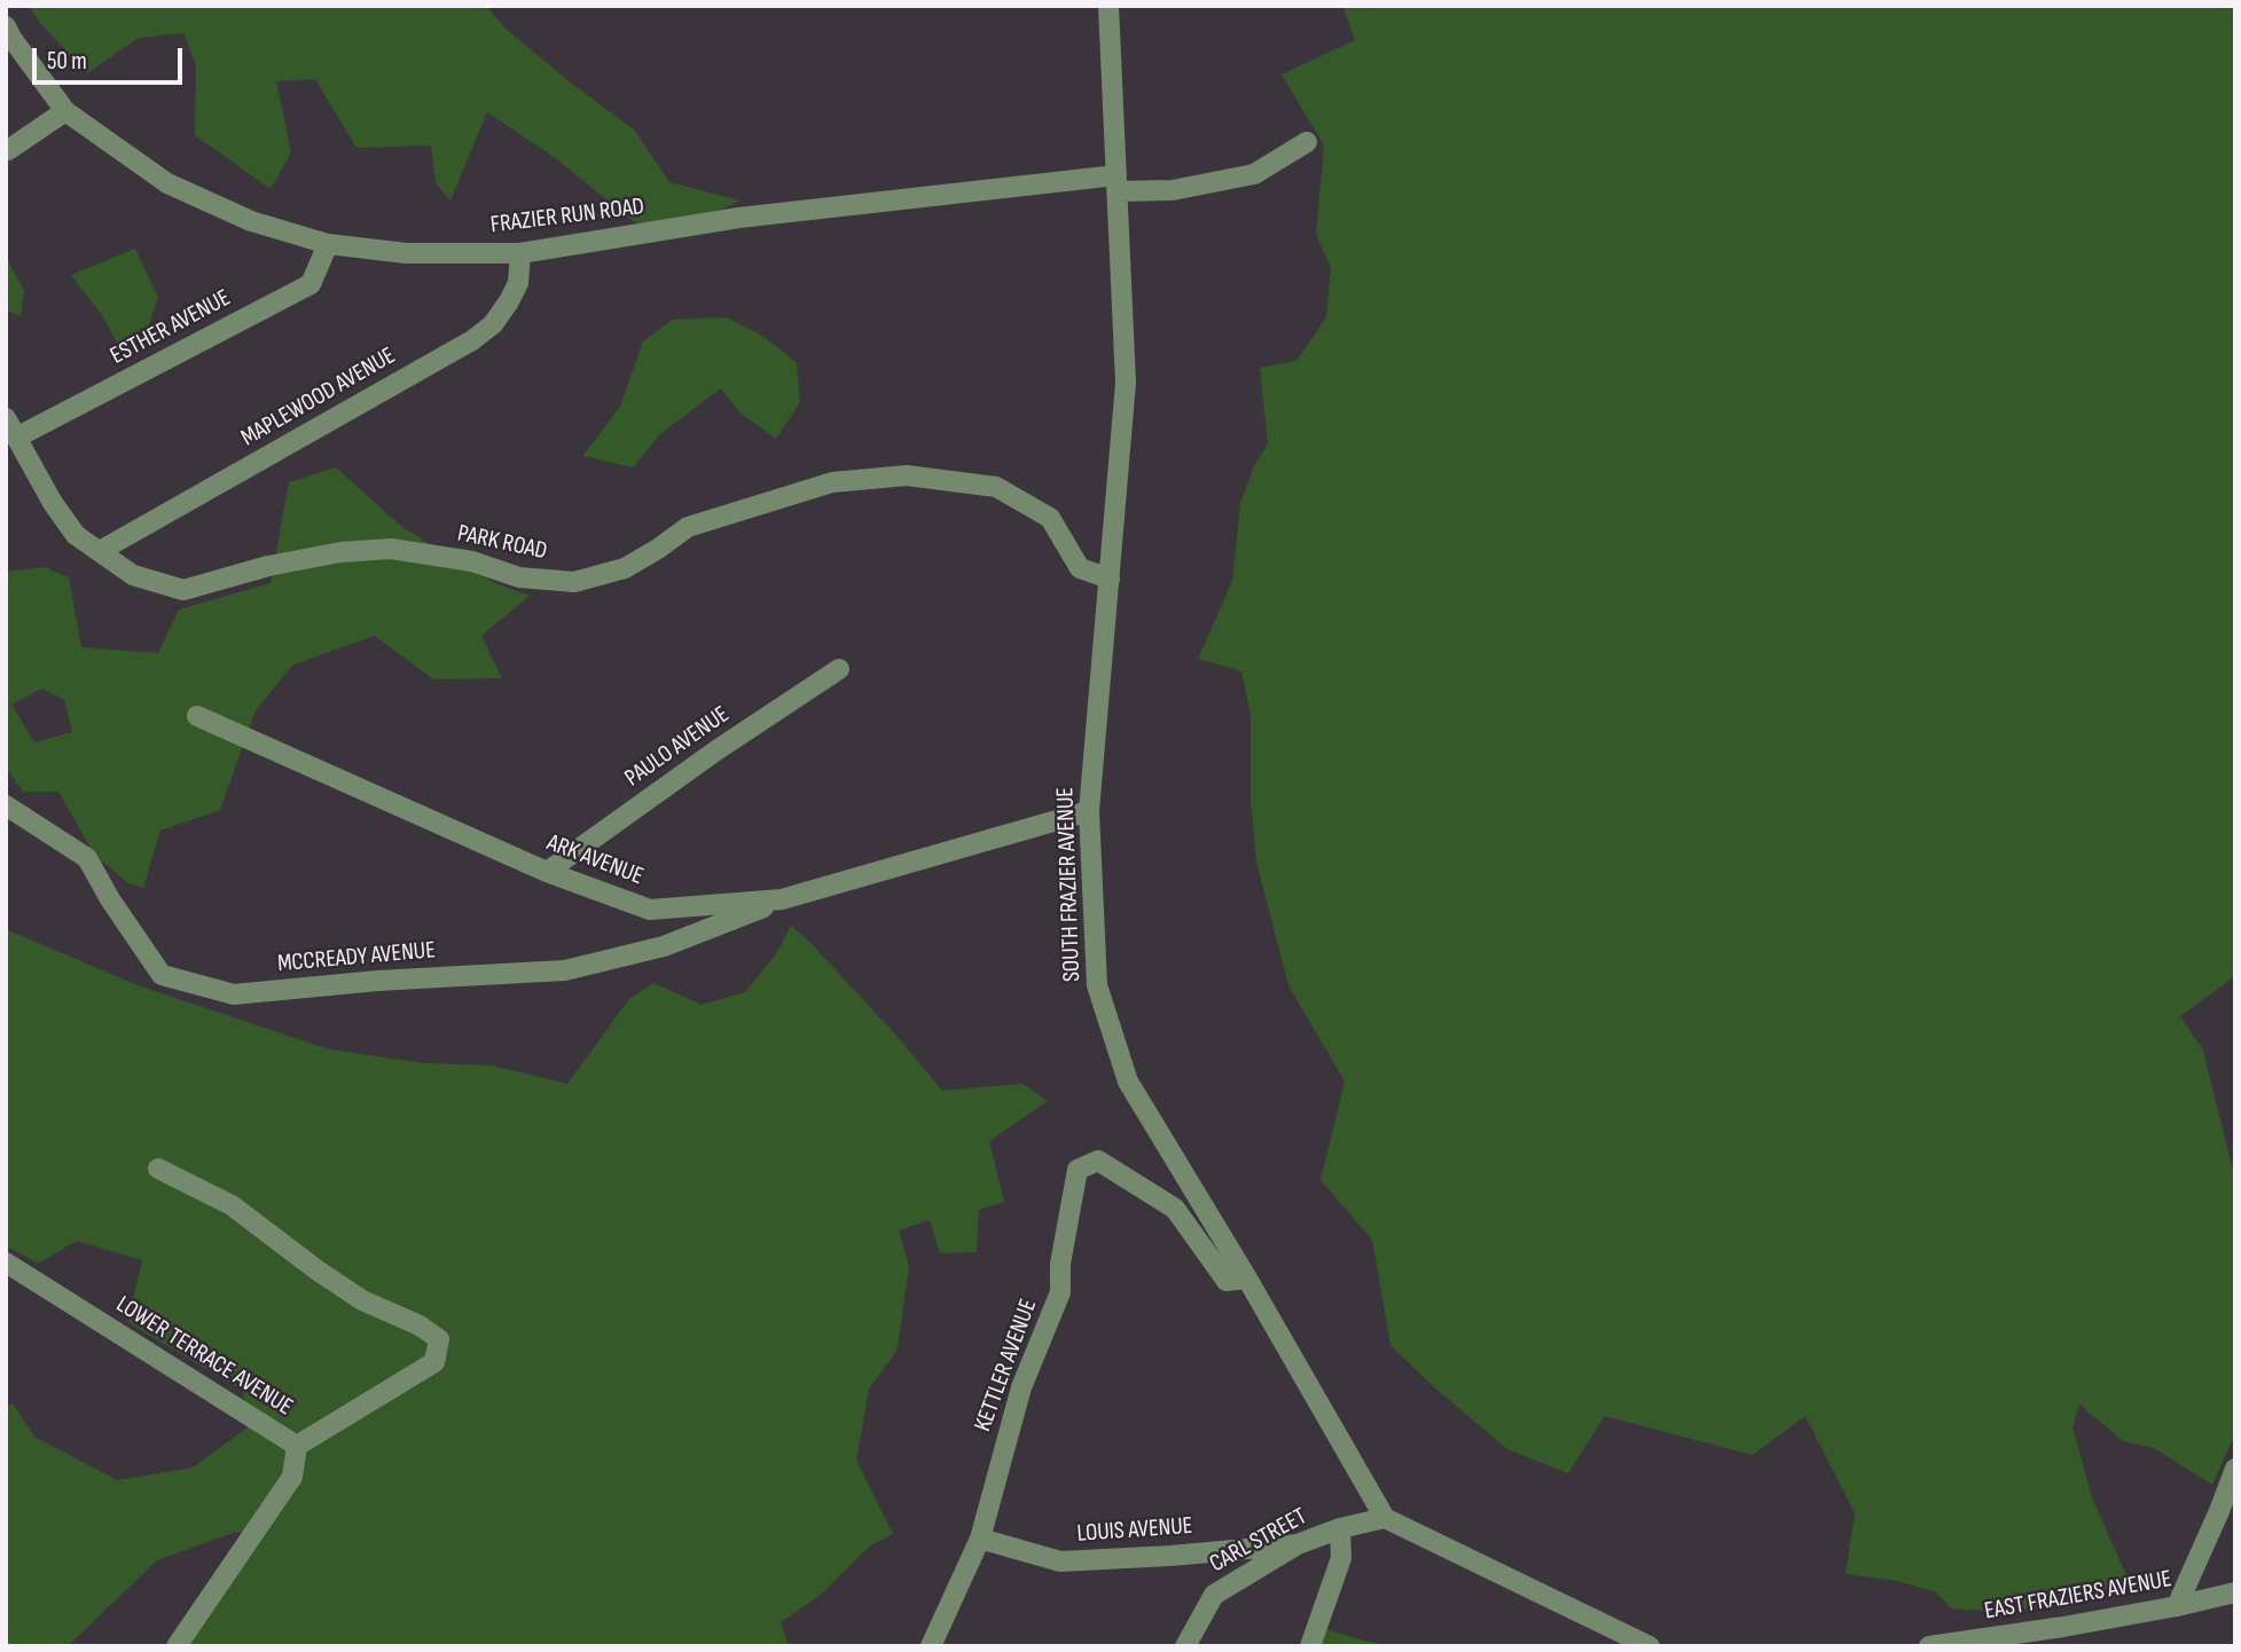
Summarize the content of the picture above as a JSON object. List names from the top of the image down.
{
  "streets": {
    "street": [
      "FRAZIER RUN ROAD",
      "ESTHER AVENUE",
      "MAPLEWOOD AVENUE",
      "PARK ROAD",
      "PAULO AVENUE",
      "ARK AVENUE",
      "SOUTH FRAZIER AVENUE",
      "MCCREADY AVENUE",
      "LOWER TERRACE AVENUE",
      "KETTLER AVENUE",
      "LOUIS AVENUE",
      "CARL STREET",
      "EAST FRAZIERS AVENUE"
    ]
  },
  "crossings": [
    ["FRAZIER RUN ROAD", "ESTHER AVENUE"],
    ["FRAZIER RUN ROAD", "MAPLEWOOD AVENUE"],
    ["FRAZIER RUN ROAD", "SOUTH FRAZIER AVENUE"],
    ["ESTHER AVENUE", "PARK ROAD"],
    ["MAPLEWOOD AVENUE", "PARK ROAD"],
    ["PARK ROAD", "SOUTH FRAZIER AVENUE"],
    ["PAULO AVENUE", "ARK AVENUE"],
    ["ARK AVENUE", "SOUTH FRAZIER AVENUE"],
    ["ARK AVENUE", "MCCREADY AVENUE"],
    ["SOUTH FRAZIER AVENUE", "KETTLER AVENUE"],
    ["SOUTH FRAZIER AVENUE", "CARL STREET"],
    ["KETTLER AVENUE", "LOUIS AVENUE"],
    ["LOUIS AVENUE", "CARL STREET"]
  ],
  "scale_bar": "50 m"
}
